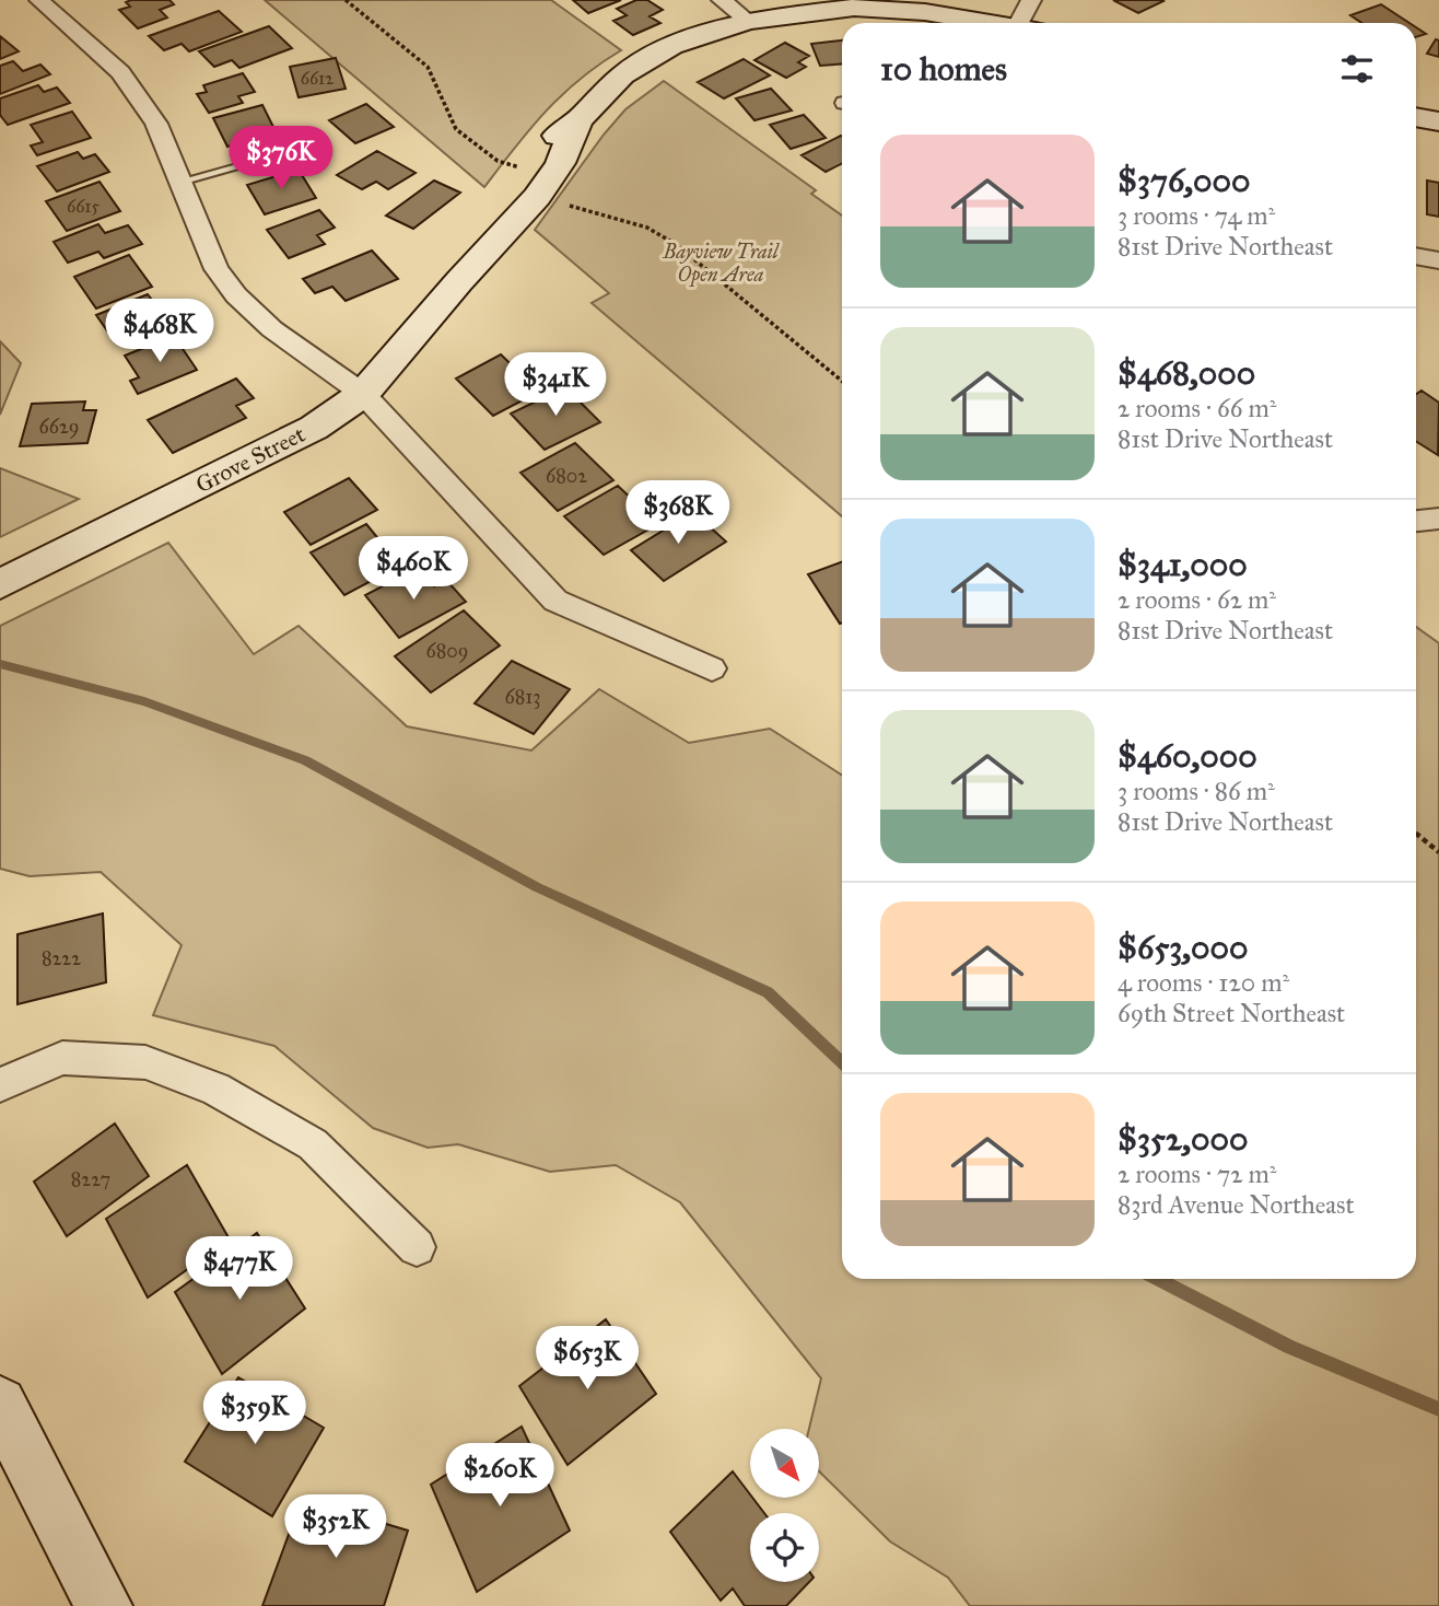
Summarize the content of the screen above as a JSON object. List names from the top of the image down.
{
  "streets": {
    "street": ["Grove Street"]
  },
  "parks": ["Bayview Trail Open Area"],
  "house_numbers": [
    "6612",
    "6615",
    "6629",
    "6802",
    "6809",
    "6813",
    "8222",
    "8227"
  ],
  "north": "bottom right",
  "page": {
    "heading": "10 homes",
    "list": [
      {
        "name": "$376,000",
        "note": "3 rooms · 74 m² · 81st Drive Northeast"
      },
      {
        "name": "$468,000",
        "note": "2 rooms · 66 m² · 81st Drive Northeast"
      },
      {
        "name": "$341,000",
        "note": "2 rooms · 62 m² · 81st Drive Northeast"
      },
      {
        "name": "$460,000",
        "note": "3 rooms · 86 m² · 81st Drive Northeast"
      },
      {
        "name": "$653,000",
        "note": "4 rooms · 120 m² · 69th Street Northeast"
      },
      {
        "name": "$352,000",
        "note": "2 rooms · 72 m² · 83rd Avenue Northeast"
      }
    ],
    "price": [
      "$376K",
      "$468K",
      "$341K",
      "$368K",
      "$460K",
      "$477K",
      "$653K",
      "$359K",
      "$260K",
      "$352K"
    ]
  }
}
